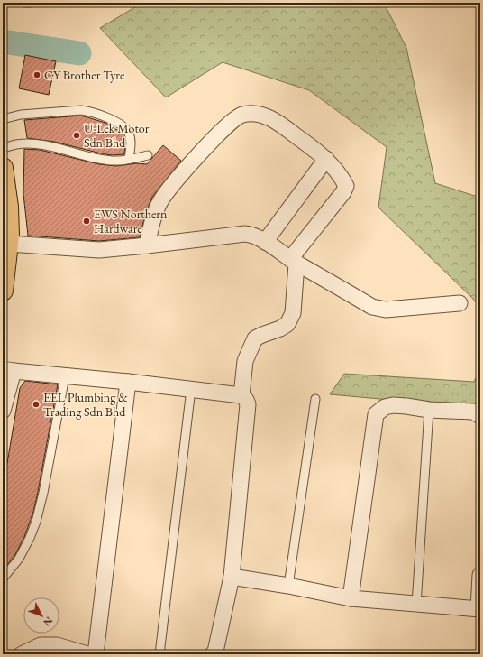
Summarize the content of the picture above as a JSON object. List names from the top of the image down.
{
  "places": [
    "CY Brother Tyre",
    "U-Lek Motor Sdn Bhd",
    "EWS Northern Hardware",
    "EEL Plumbing & Trading Sdn Bhd"
  ],
  "north": "bottom right"
}
